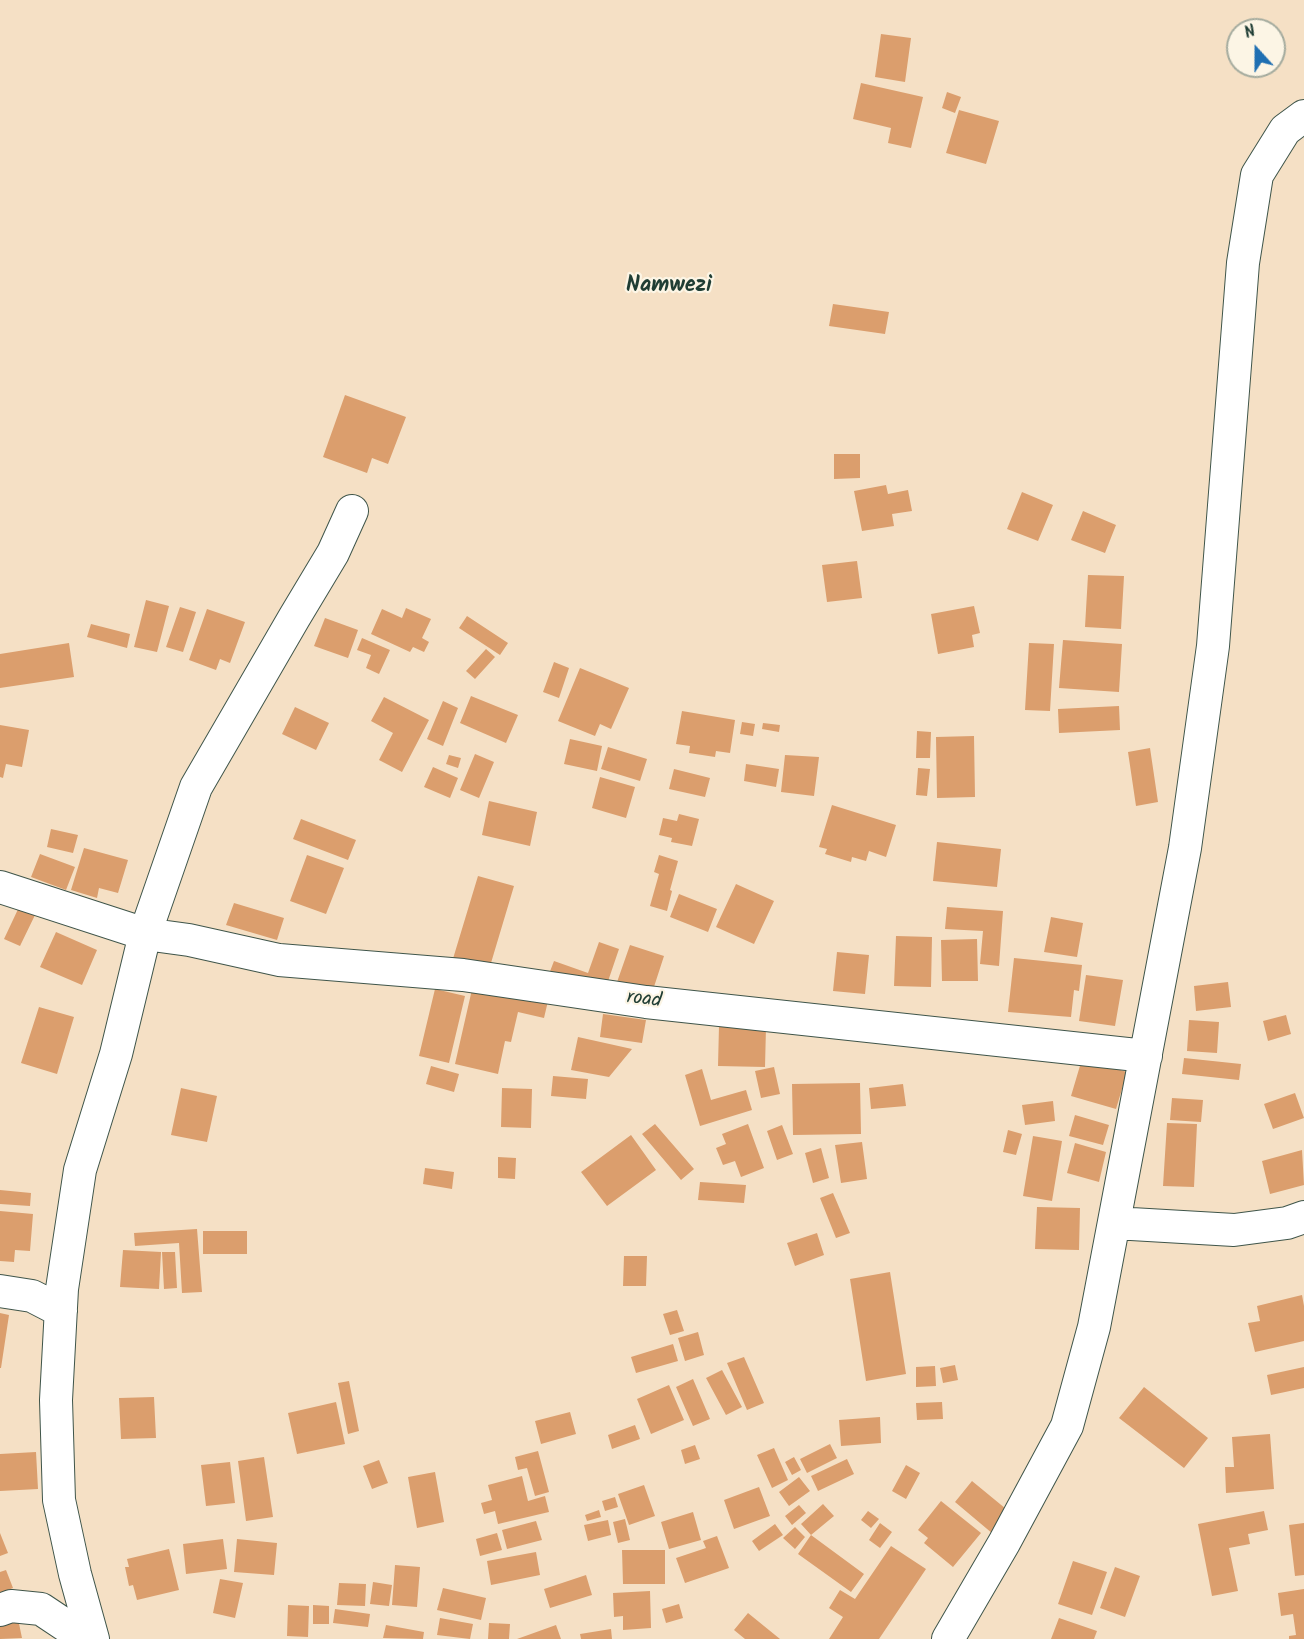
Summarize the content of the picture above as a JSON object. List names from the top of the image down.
{
  "streets": {
    "street": ["road"]
  },
  "districts": ["Namwezi"],
  "north": "top"
}
